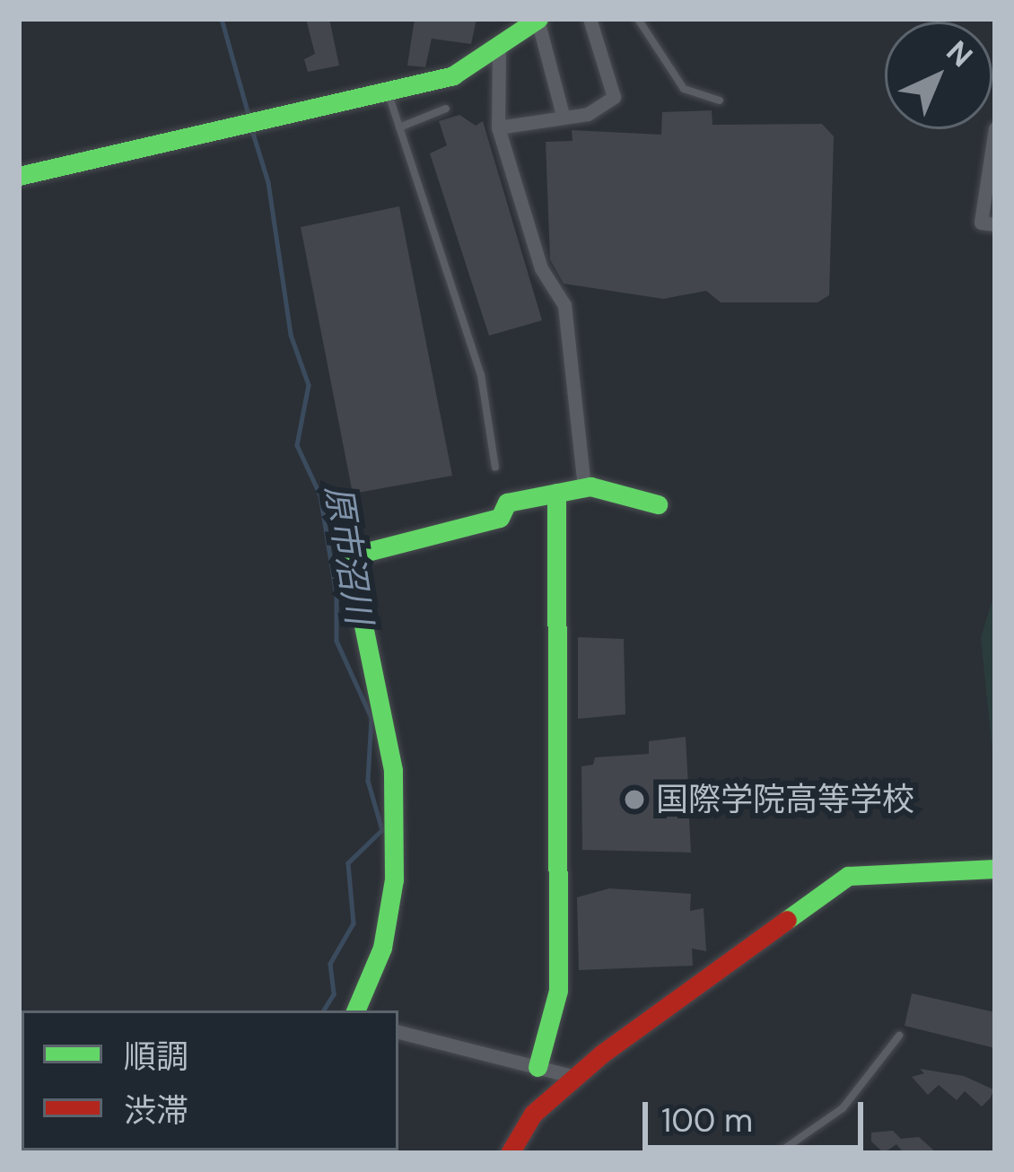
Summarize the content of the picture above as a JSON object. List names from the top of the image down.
{
  "water": ["原市沼川"],
  "places": ["国際学院高等学校"],
  "legend": ["順調", "渋滞"],
  "scale_bar": "100 m",
  "north": "top right"
}
